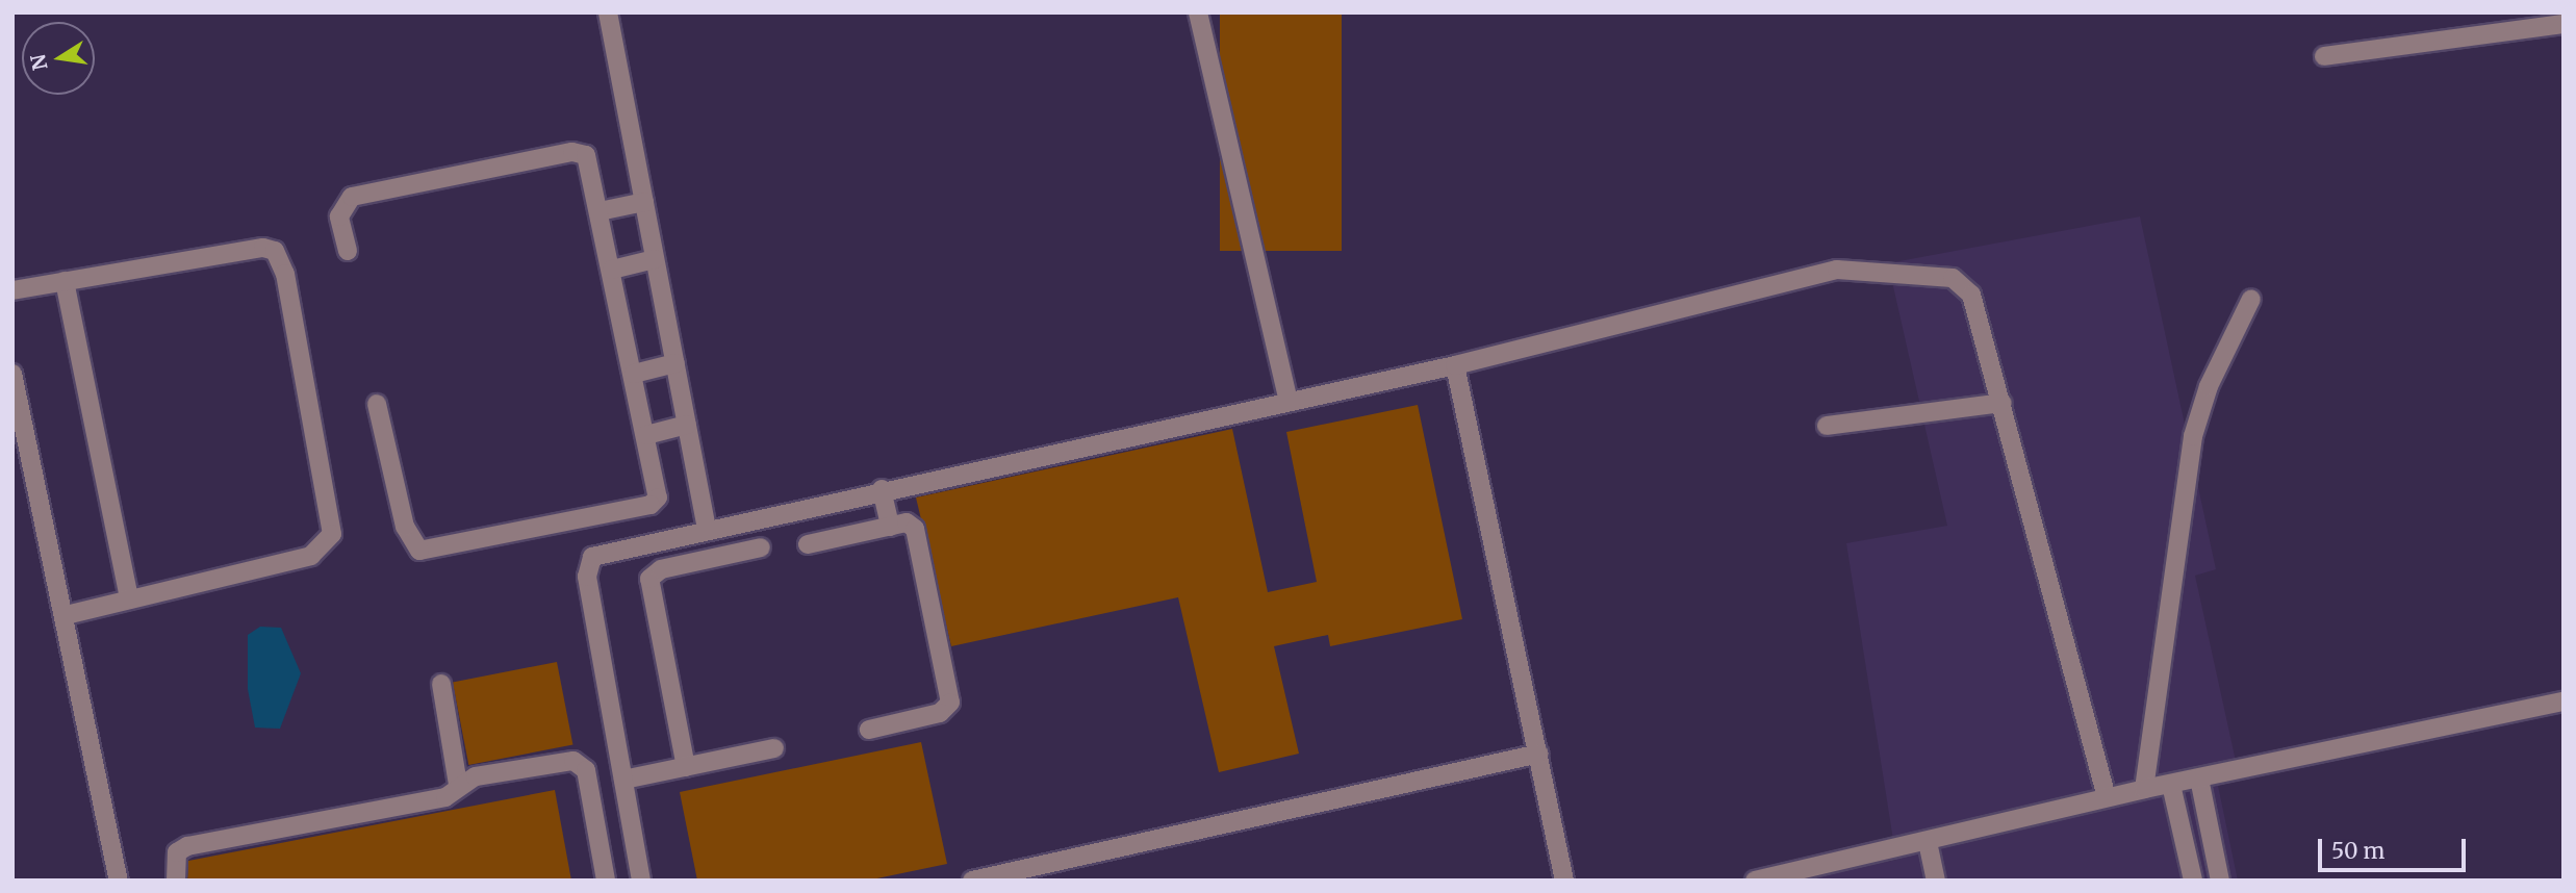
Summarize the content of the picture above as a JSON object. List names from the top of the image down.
{
  "scale_bar": "50 m",
  "north": "left"
}
